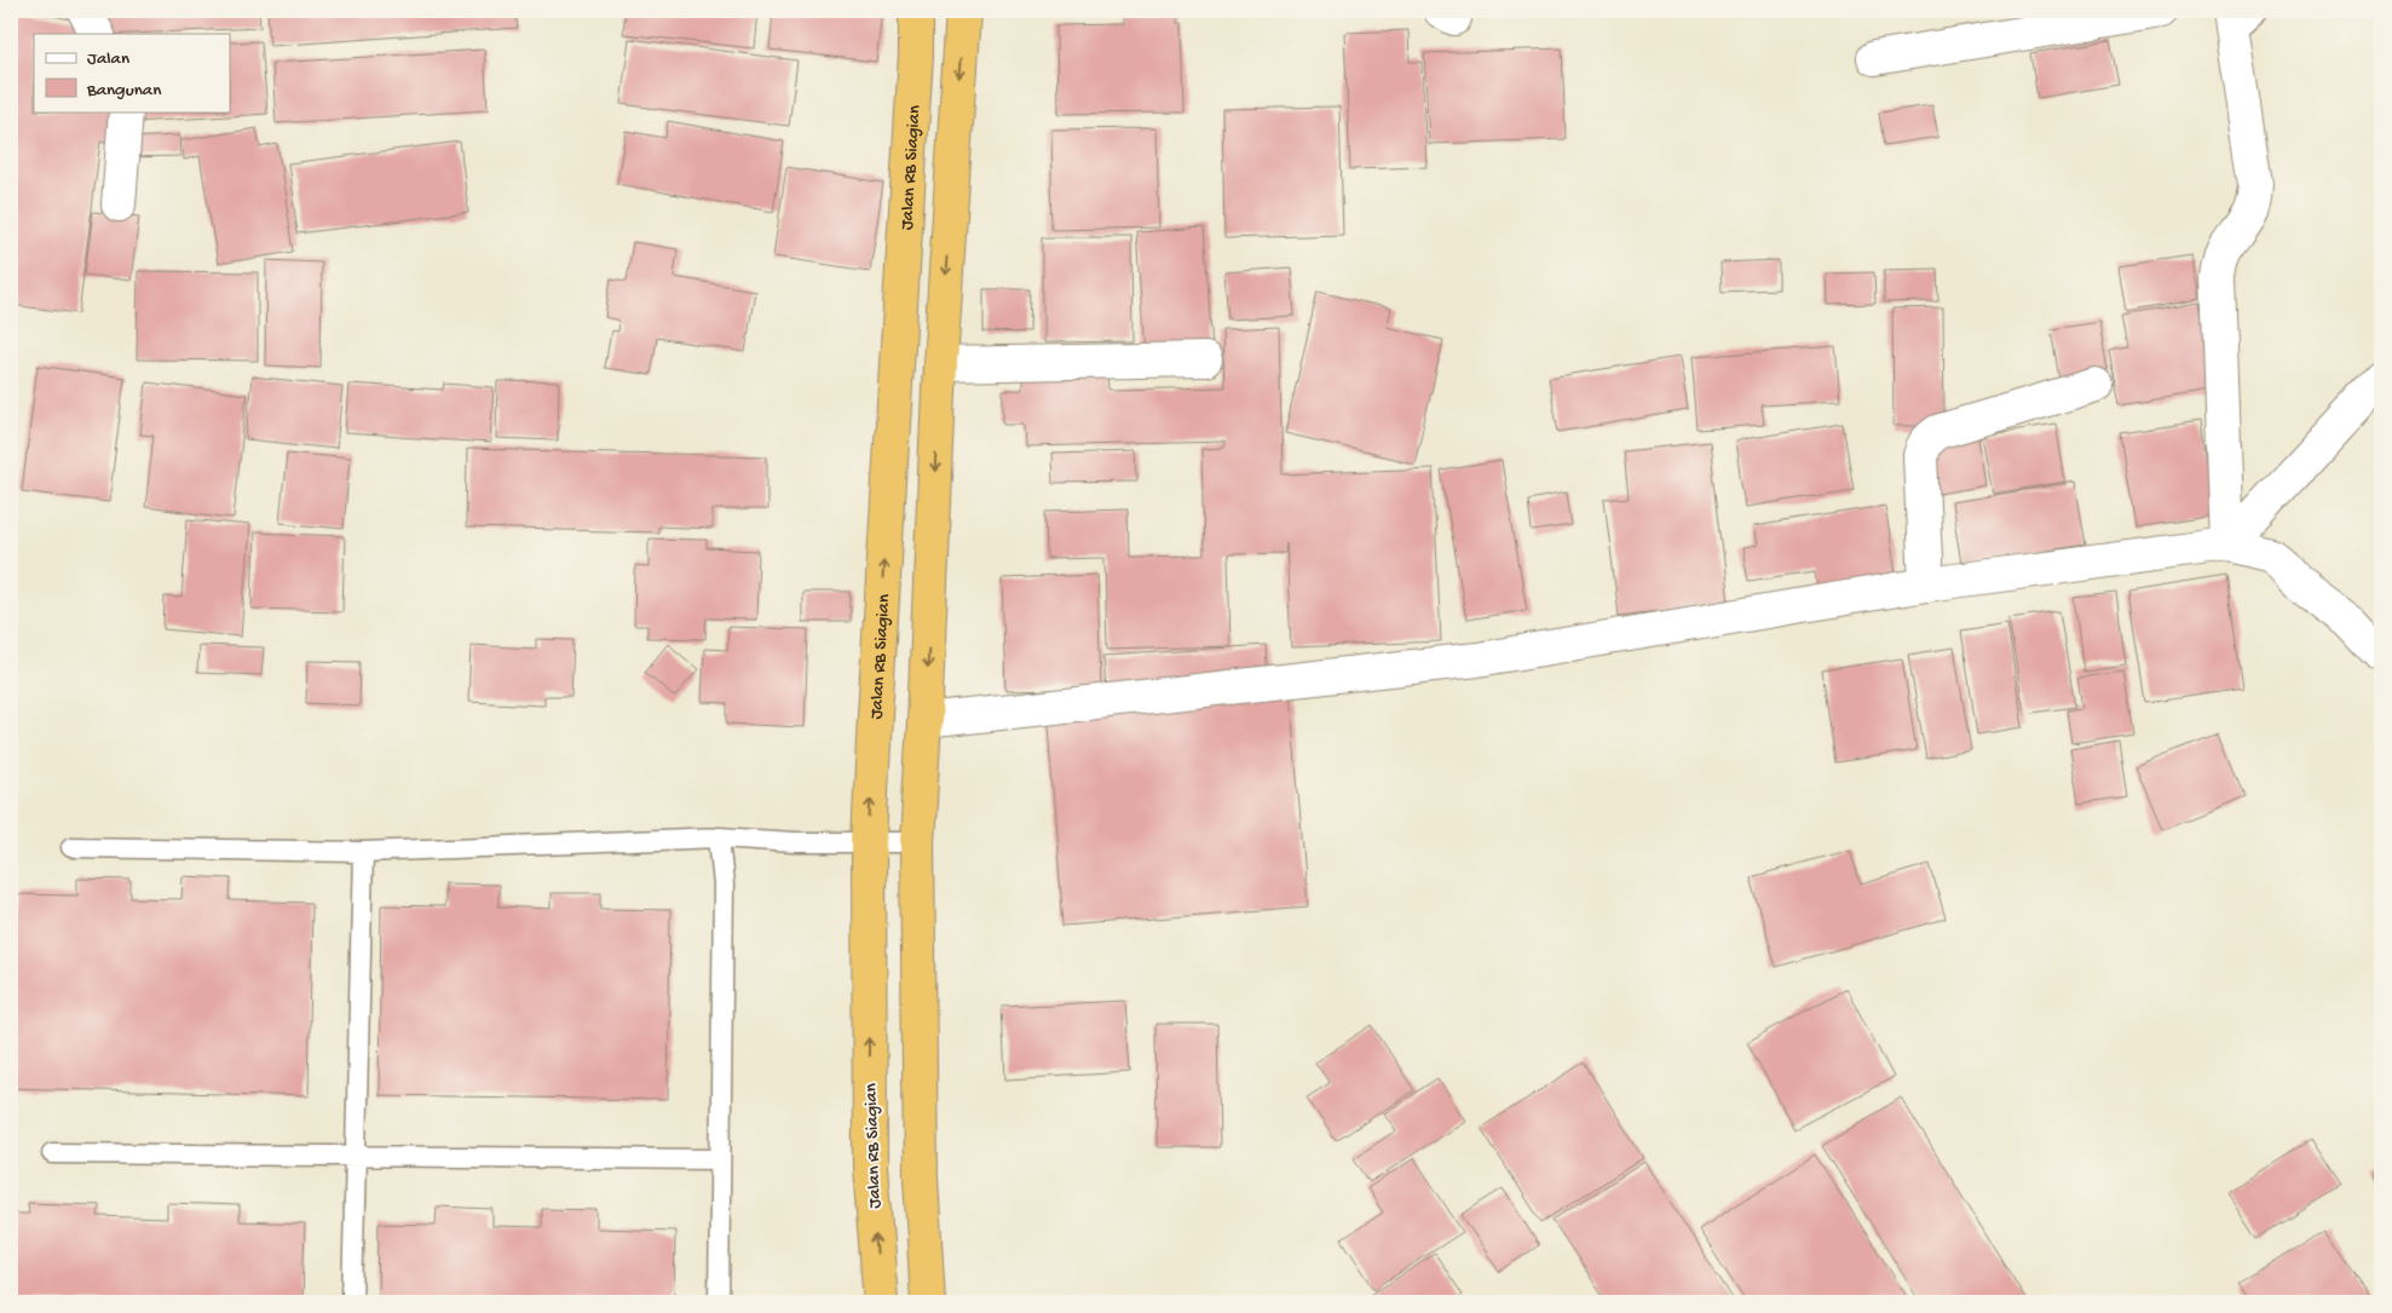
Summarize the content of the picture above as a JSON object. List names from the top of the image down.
{
  "streets": {
    "highway": ["Jalan RB Siagian"]
  },
  "legend": ["Jalan", "Bangunan"]
}
